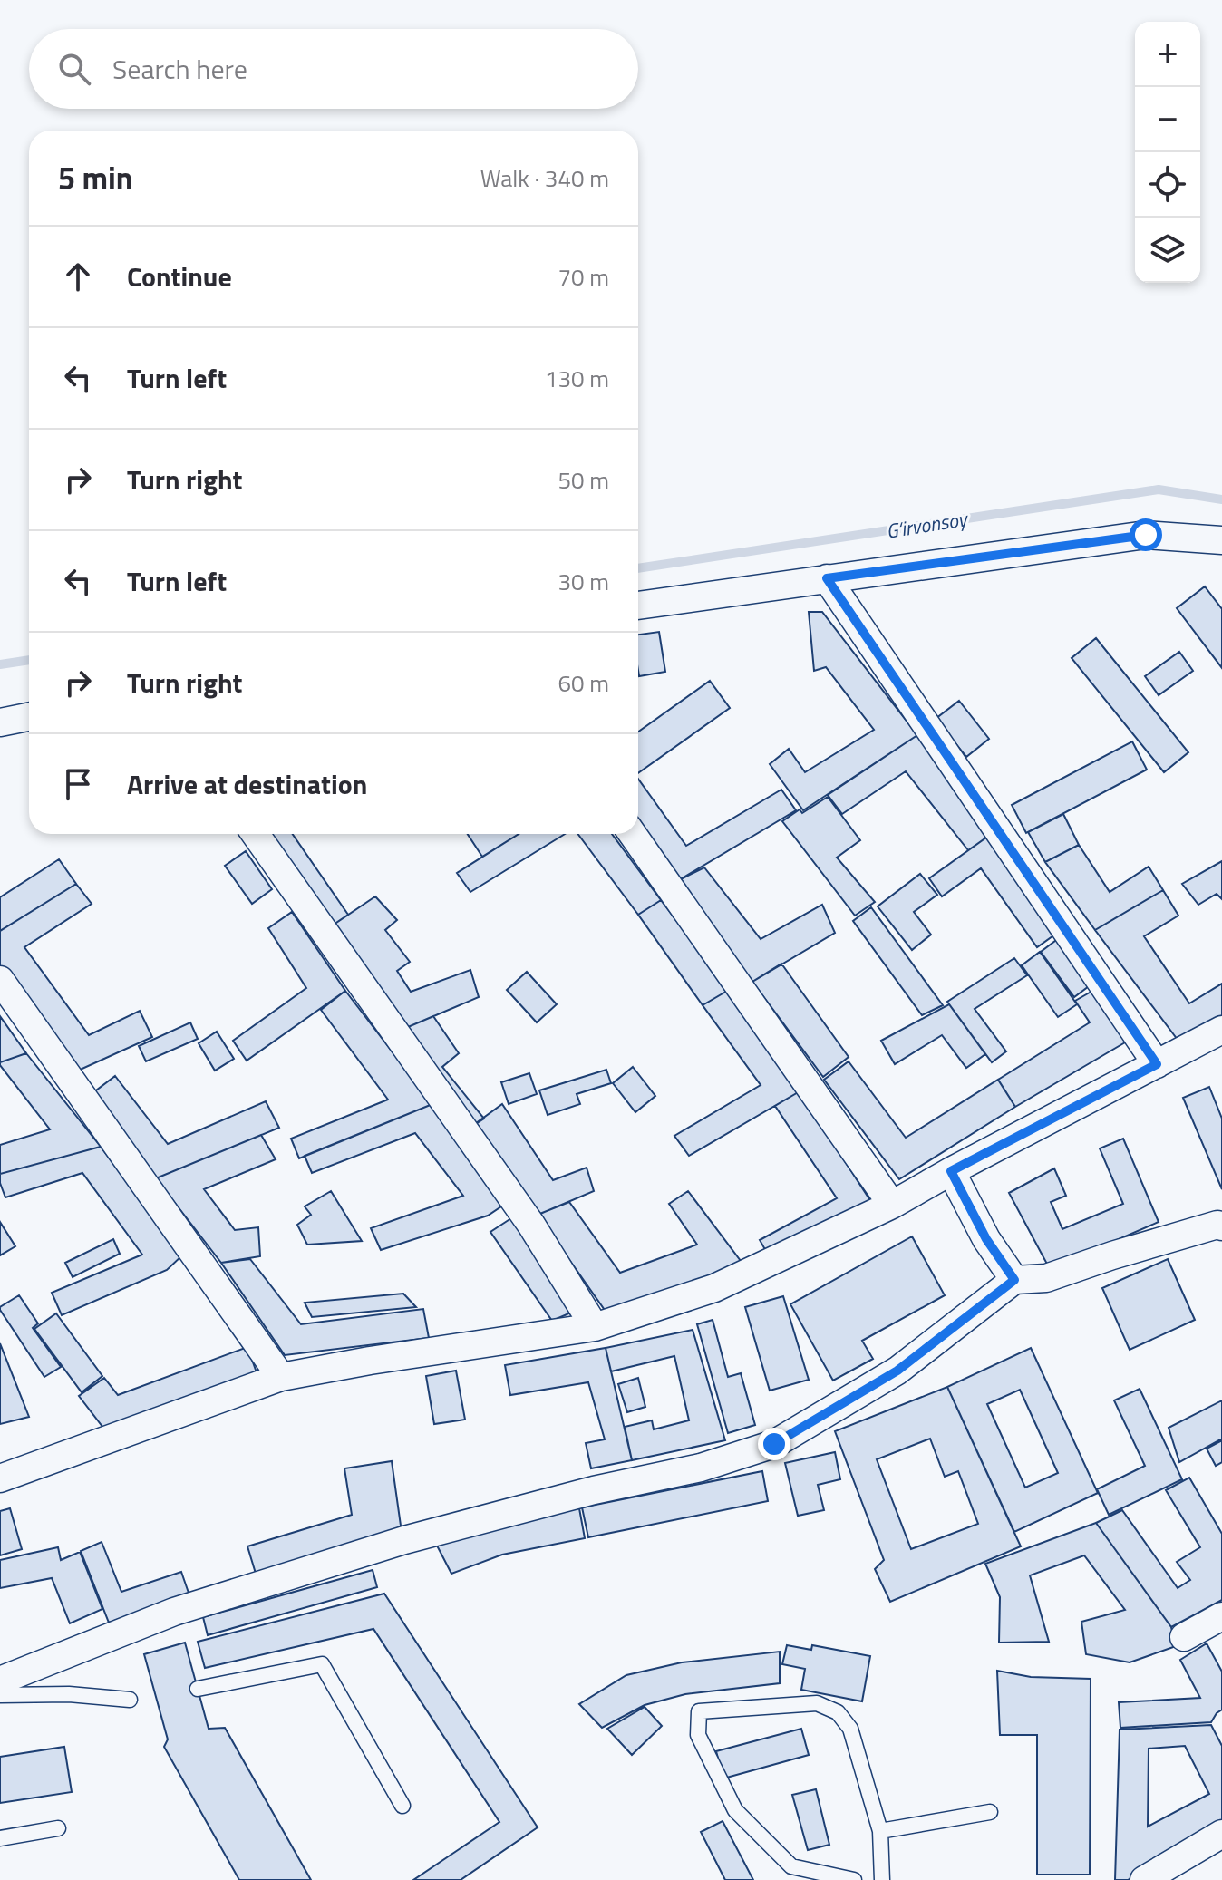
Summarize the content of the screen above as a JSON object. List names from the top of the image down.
{
  "water": ["G‘irvonsoy"],
  "page": {
    "map_buttons": ["+", "−"],
    "search": "Search here",
    "heading": ["5 min", "Walk · 340 m"],
    "list": [
      ["Continue", "70 m"],
      ["Turn left", "130 m"],
      ["Turn right", "50 m"],
      ["Turn left", "30 m"],
      ["Turn right", "60 m"],
      "Arrive at destination"
    ]
  }
}
